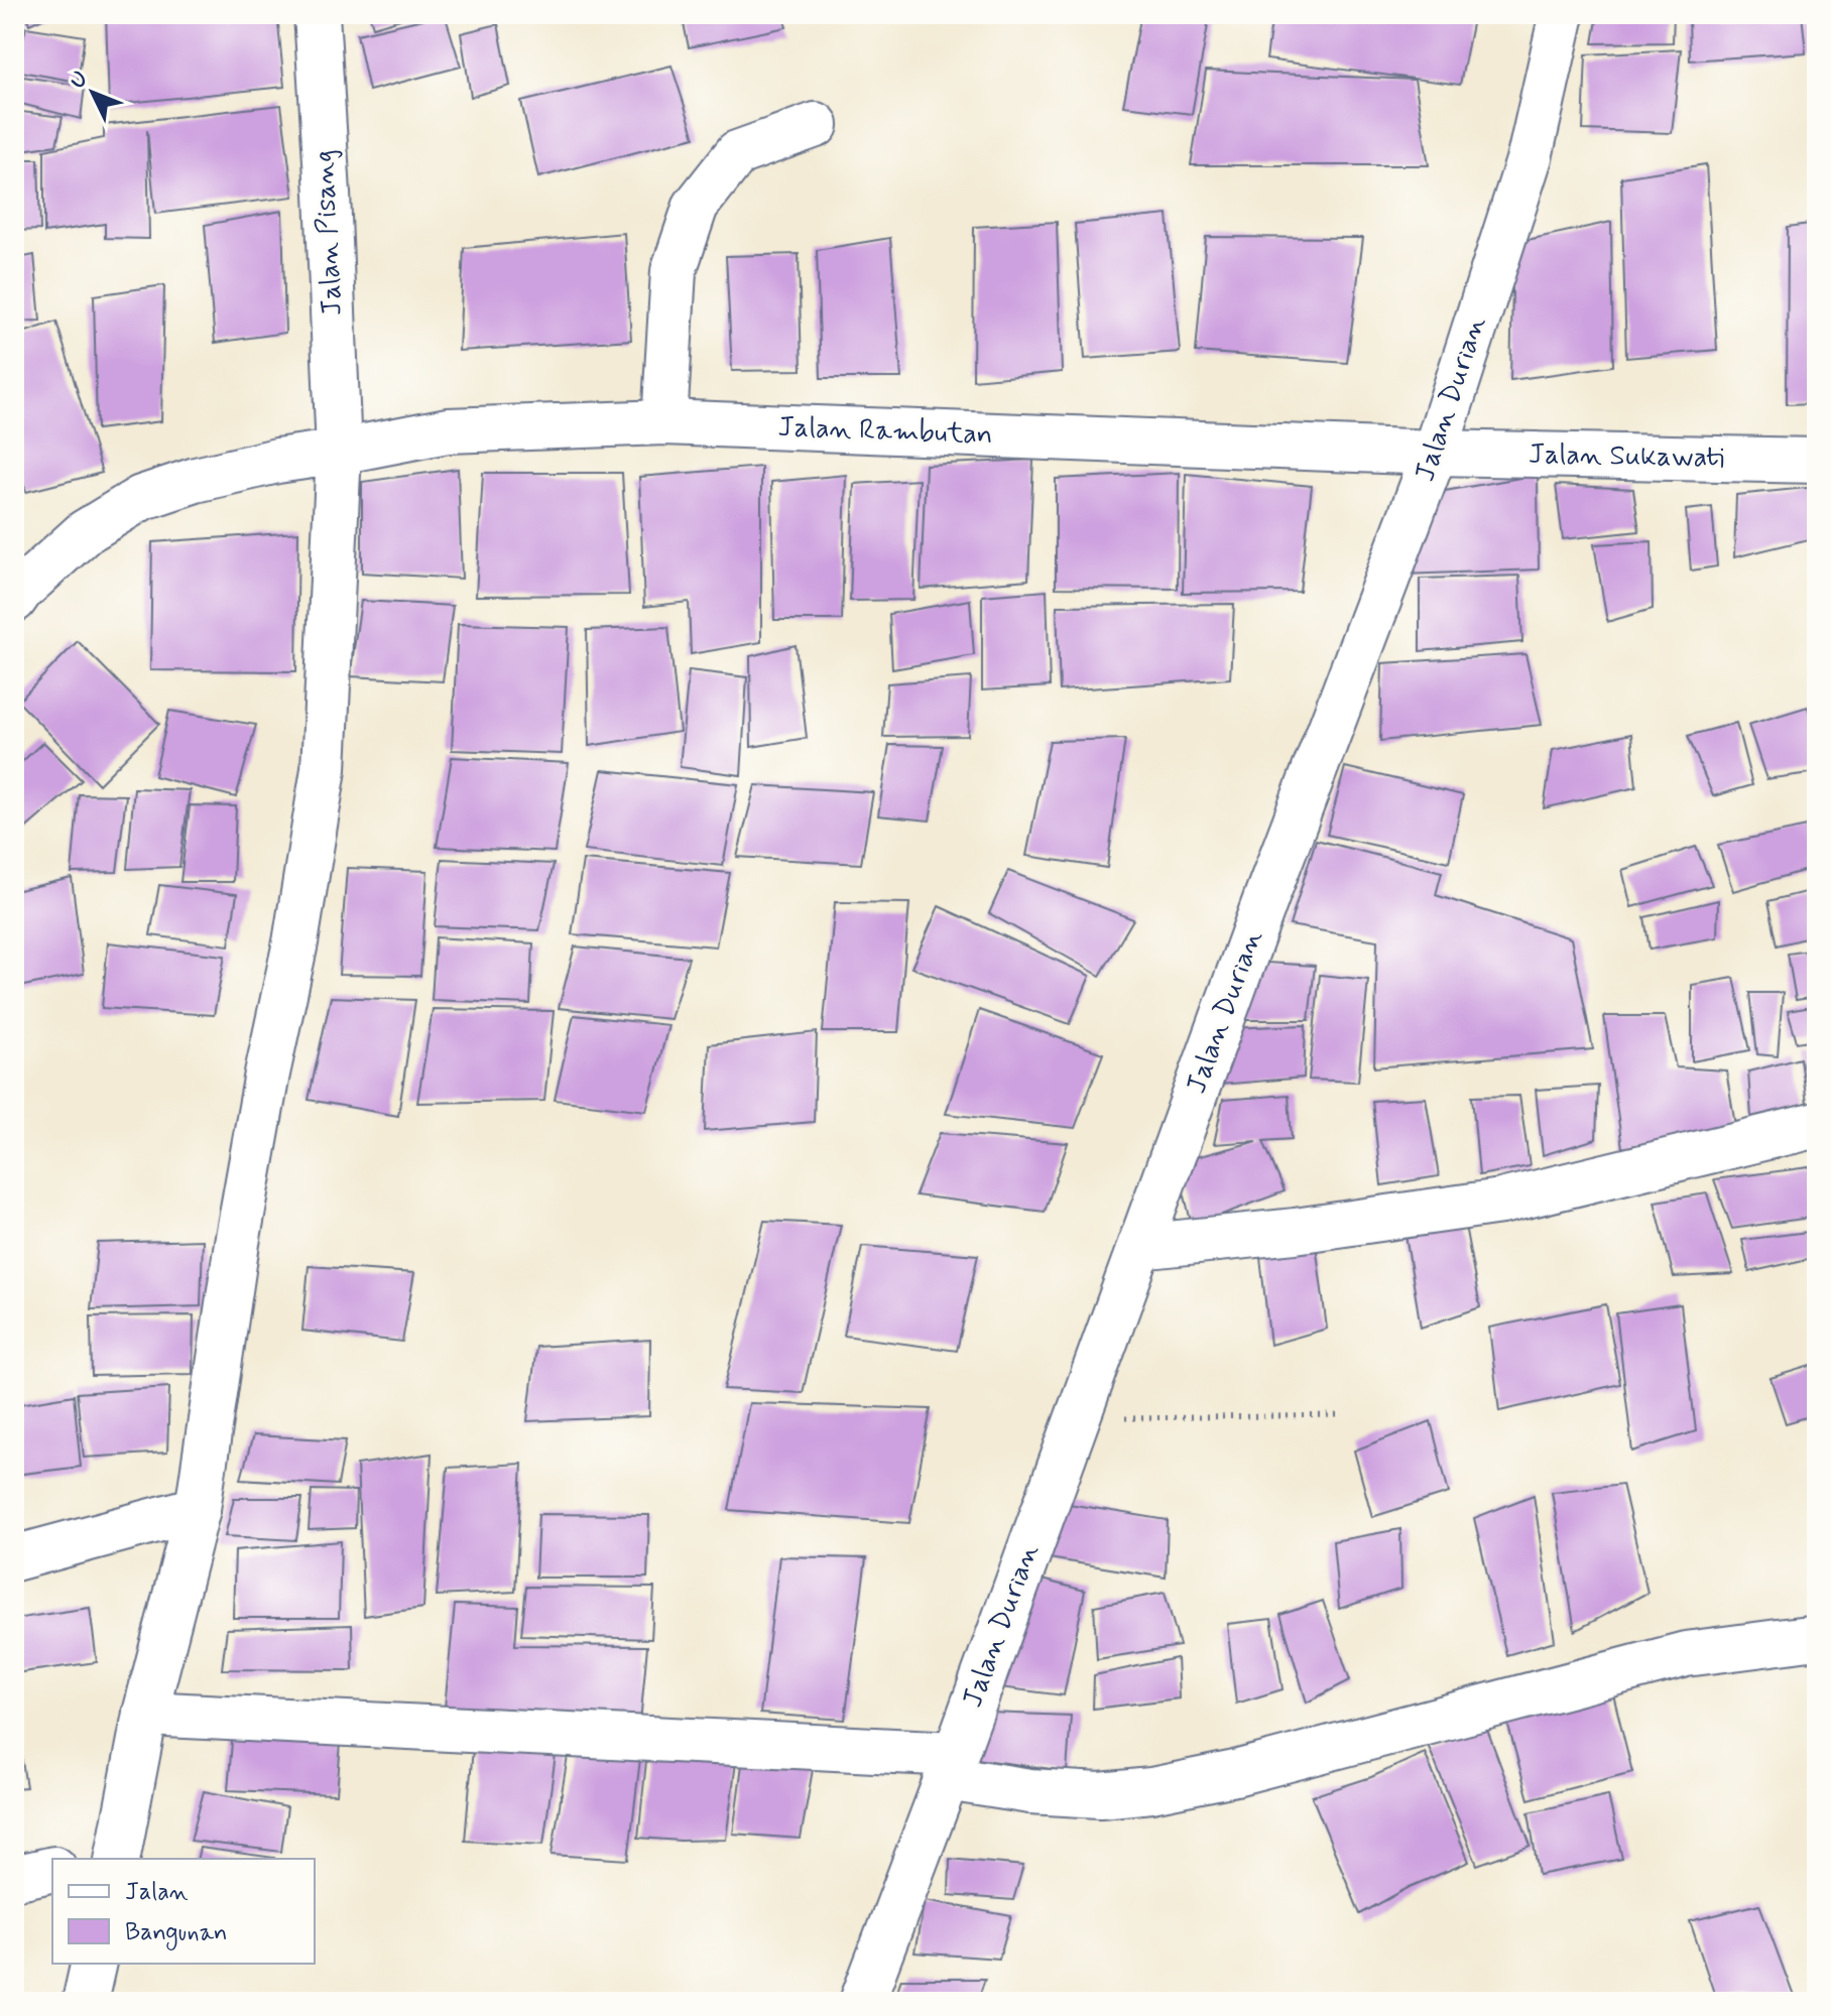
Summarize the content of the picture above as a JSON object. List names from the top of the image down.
{
  "streets": {
    "street": [
      "Jalan Pisang",
      "Jalan Durian",
      "Jalan Rambutan",
      "Jalan Sukawati"
    ]
  },
  "crossings": [
    ["Jalan Pisang", "Jalan Rambutan"],
    ["Jalan Durian", "Jalan Rambutan"],
    ["Jalan Durian", "Jalan Sukawati"],
    ["Jalan Rambutan", "Jalan Sukawati"]
  ],
  "legend": ["Jalan", "Bangunan"],
  "north": "top left"
}
